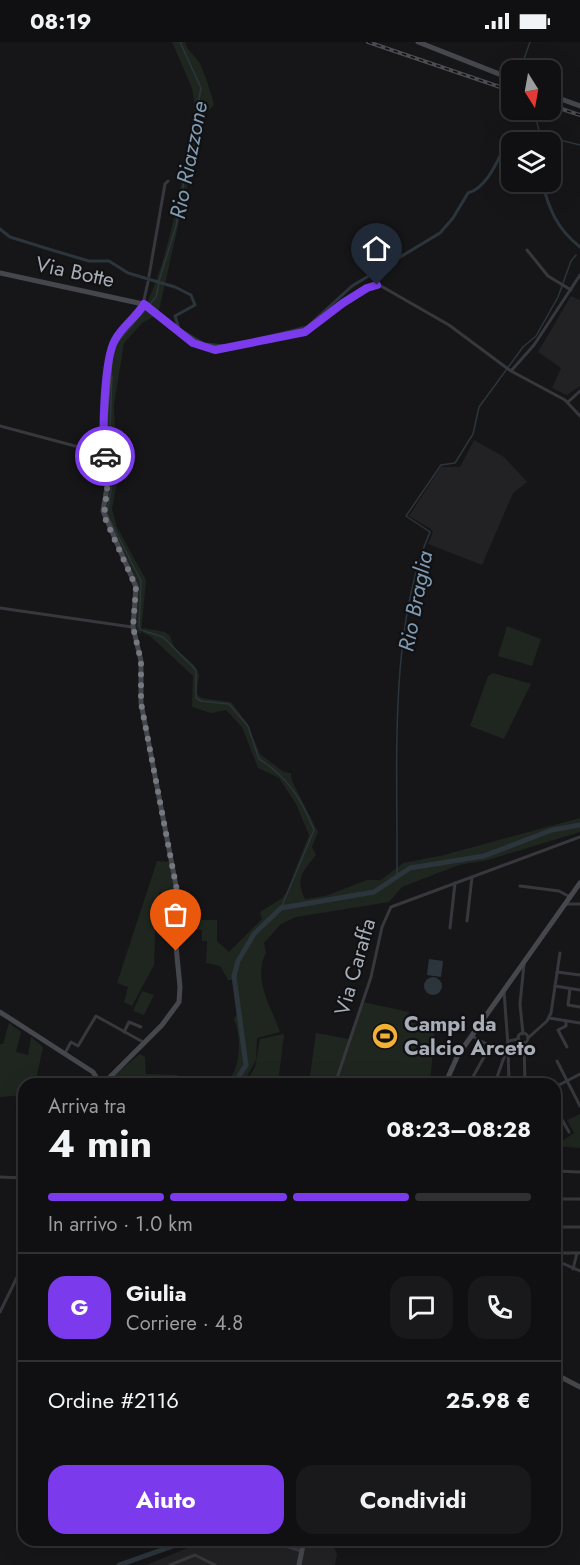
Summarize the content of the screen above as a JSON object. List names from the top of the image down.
{
  "streets": {
    "street": ["Via Botte", "Via Caraffa"]
  },
  "water": ["Rio Riazzone", "Rio Braglia"],
  "places": {
    "sports": ["Campi da Calcio Arceto"]
  },
  "north": "bottom",
  "page": {
    "status": "08:19",
    "heading": ["4 min", "Arriva tra", "08:23–08:28"],
    "panel": [
      "Giulia",
      "Corriere · 4.8",
      "Ordine #2116",
      "25.98 €"
    ],
    "bar": "In arrivo · 1.0 km",
    "round": "G",
    "buttons": ["Aiuto", "Condividi"]
  }
}
